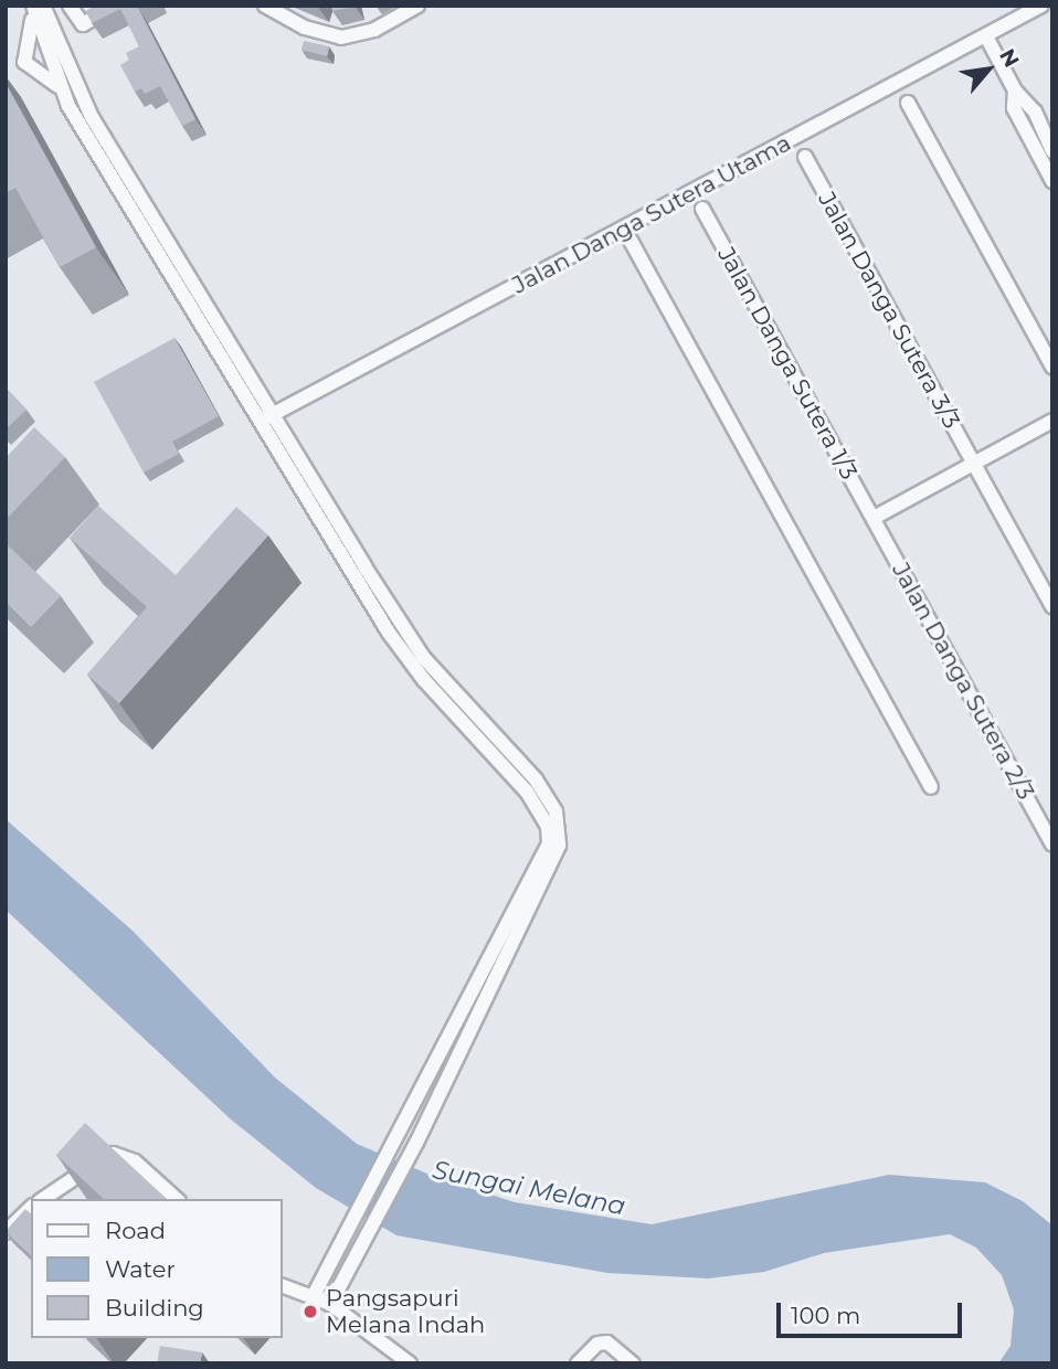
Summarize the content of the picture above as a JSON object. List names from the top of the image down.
{
  "streets": {
    "street": [
      "Jalan Danga Sutera Utama",
      "Jalan Danga Sutera 3/3",
      "Jalan Danga Sutera 1/3",
      "Jalan Danga Sutera 2/3"
    ]
  },
  "crossings": [
    ["Jalan Danga Sutera 1/3", "Jalan Danga Sutera 2/3"]
  ],
  "water": ["Sungai Melana"],
  "places": ["Pangsapuri Melana Indah"],
  "legend": ["Road", "Water", "Building"],
  "scale_bar": "100 m",
  "north": "top right"
}
